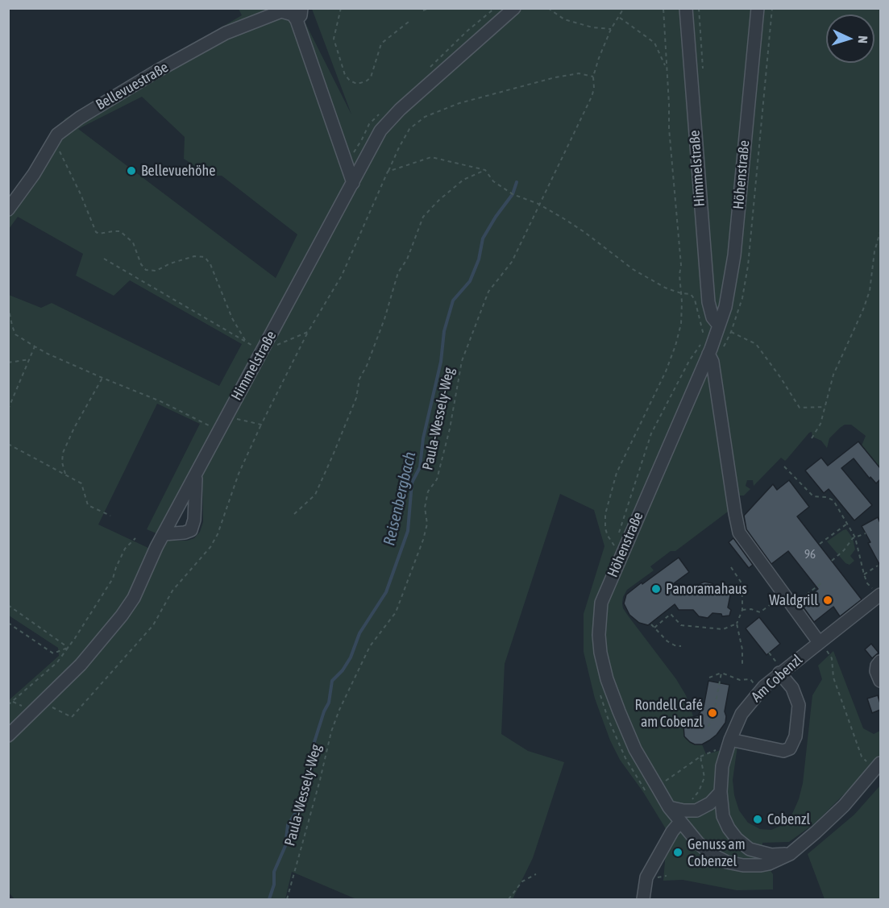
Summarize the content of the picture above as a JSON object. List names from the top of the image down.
{
  "streets": {
    "street": [
      "Bellevuestraße",
      "Himmelstraße",
      "Höhenstraße",
      "Am Cobenzl"
    ],
    "path": ["Paula-Wessely-Weg"]
  },
  "crossings": [
    ["Himmelstraße", "Höhenstraße"],
    ["Höhenstraße", "Am Cobenzl"]
  ],
  "water": ["Reisenbergbach"],
  "places": [
    "Bellevuehöhe",
    "Panoramahaus",
    "Waldgrill",
    "Rondell Café am Cobenzl",
    "Cobenzl",
    "Genuss am Cobenzel"
  ],
  "house_numbers": ["96"],
  "north": "right"
}
